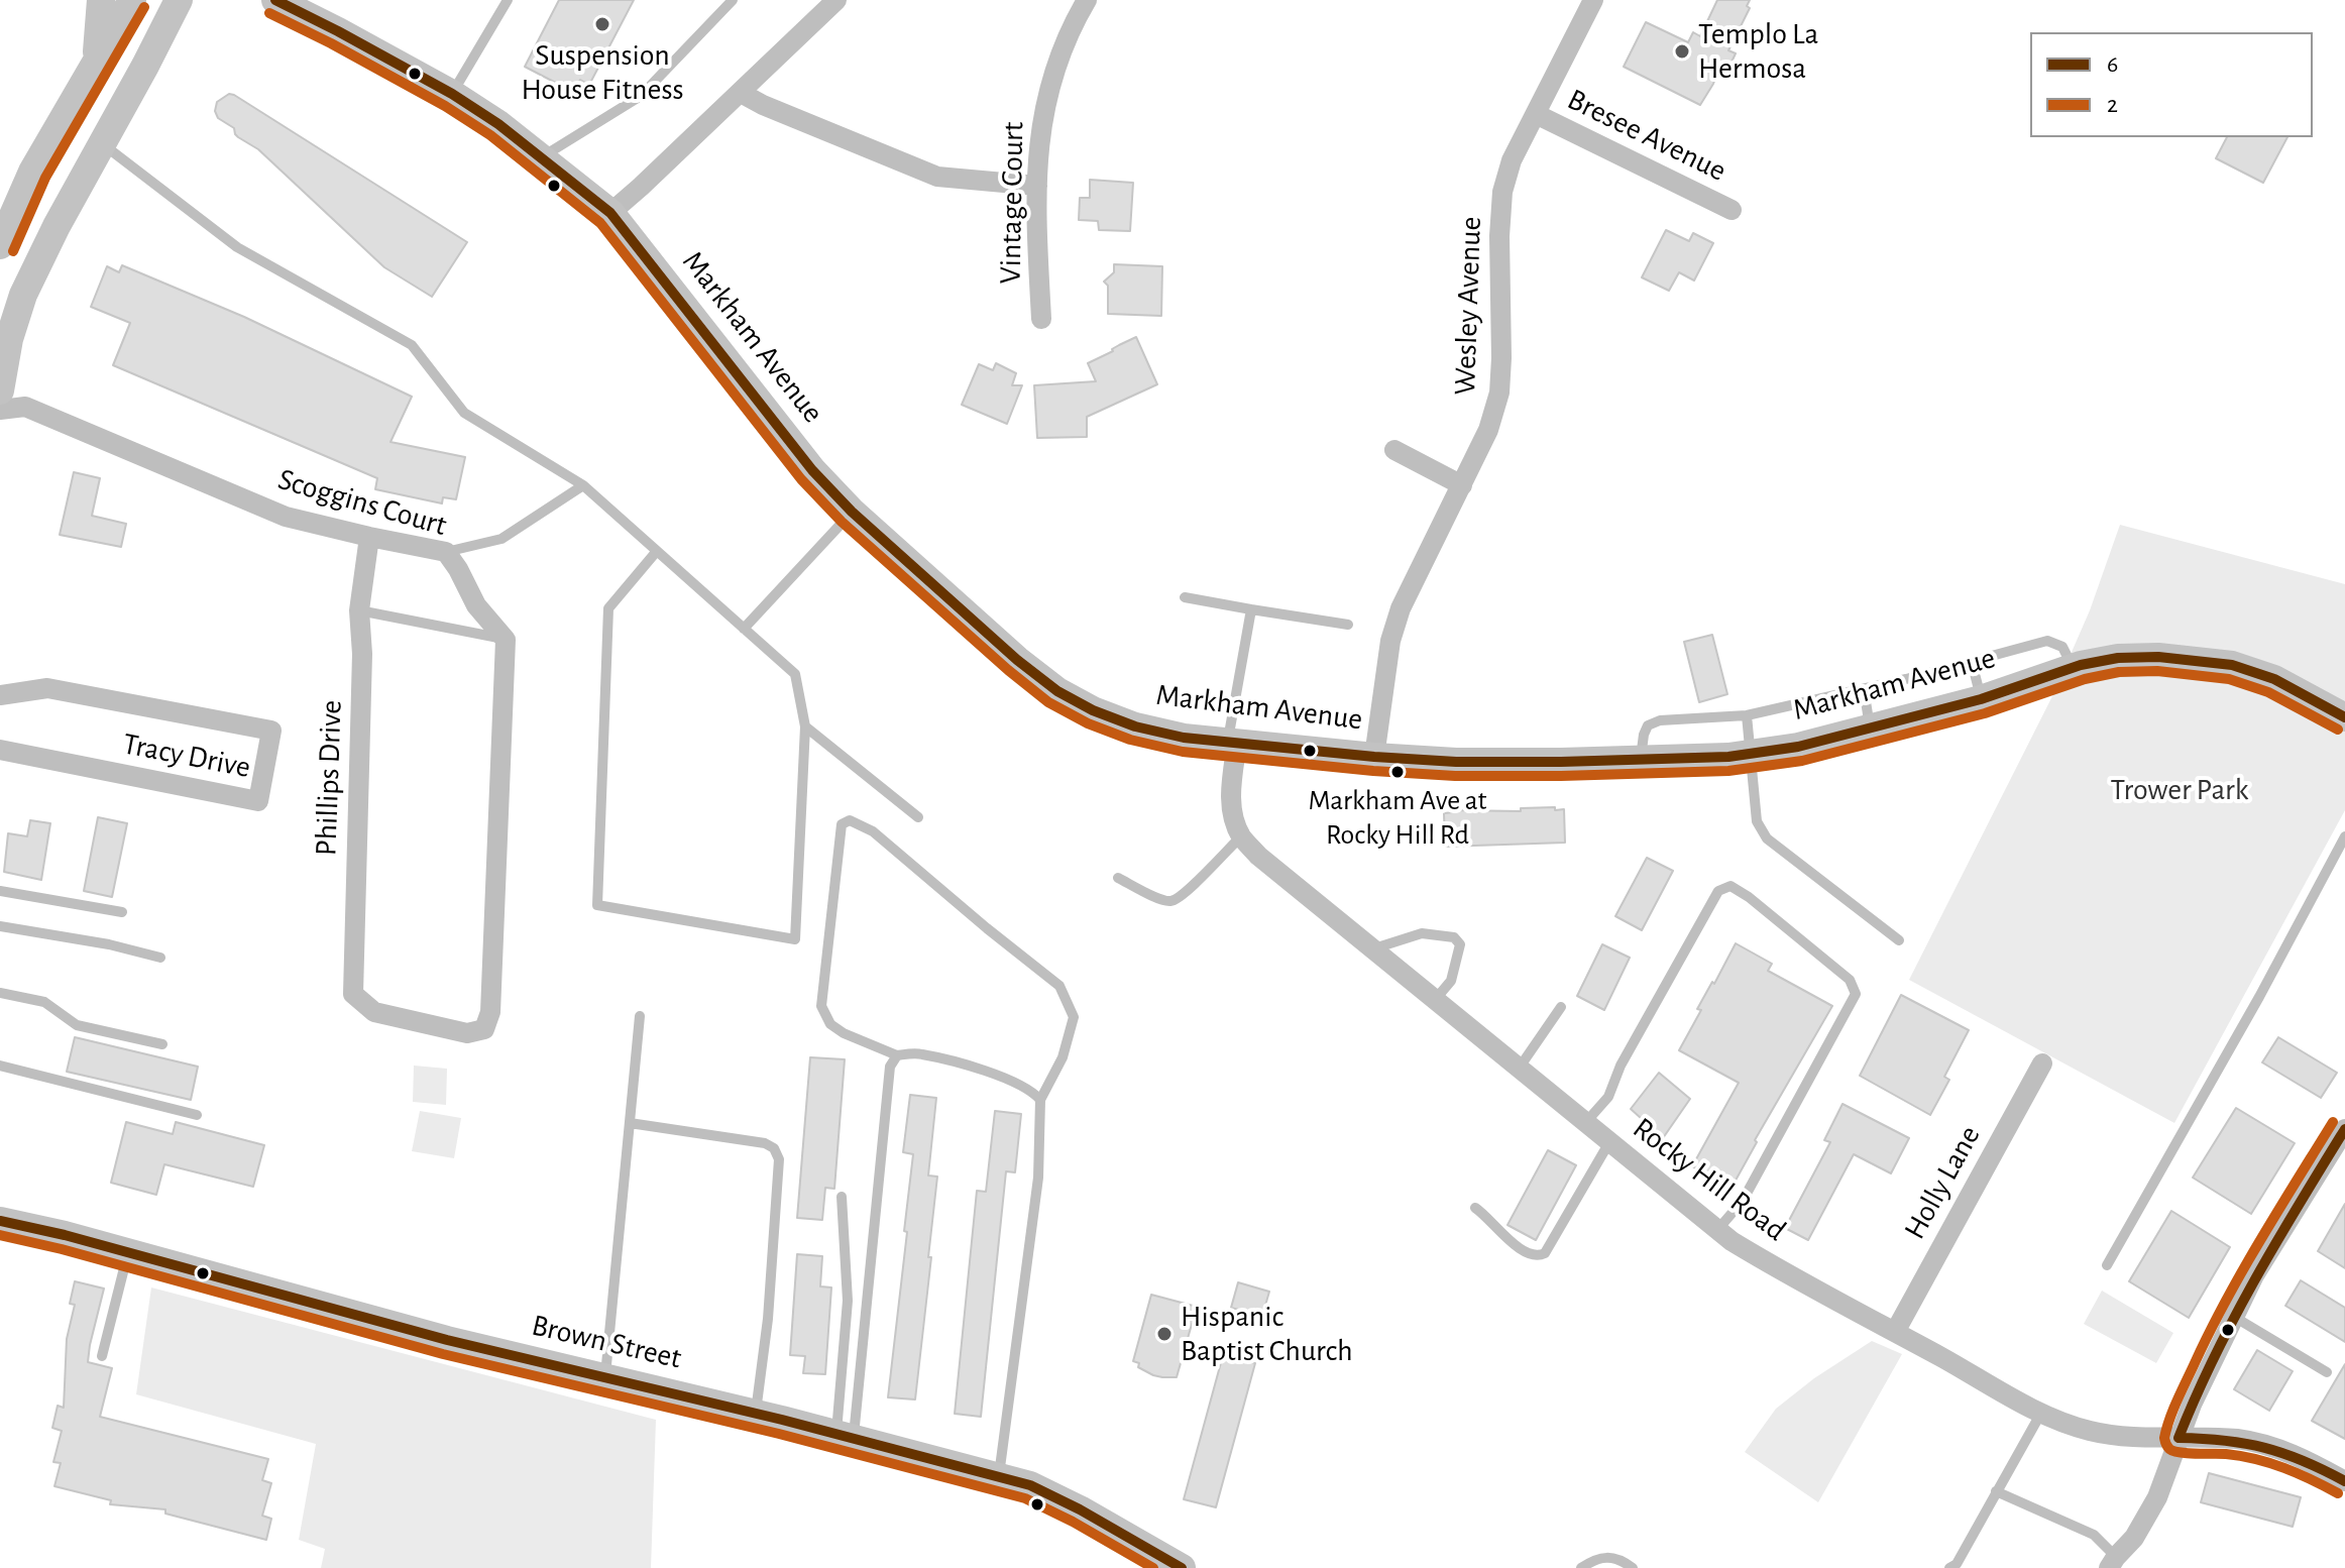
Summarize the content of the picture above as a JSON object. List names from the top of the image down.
{
  "streets": {
    "street": [
      "Bresee Avenue",
      "Vintage Court",
      "Wesley Avenue",
      "Markham Avenue",
      "Scoggins Court",
      "Tracy Drive",
      "Phillips Drive",
      "Rocky Hill Road",
      "Holly Lane",
      "Brown Street"
    ]
  },
  "crossings": [
    ["Bresee Avenue", "Wesley Avenue"],
    ["Wesley Avenue", "Markham Avenue"],
    ["Scoggins Court", "Phillips Drive"],
    ["Rocky Hill Road", "Holly Lane"]
  ],
  "parks": ["Trower Park"],
  "places": [
    "Suspension House Fitness",
    "Templo La Hermosa",
    "Markham Ave at Rocky Hill Rd",
    "Hispanic Baptist Church"
  ],
  "lines": ["transit line 6", "transit line 2"],
  "legend": ["6", "2"]
}
